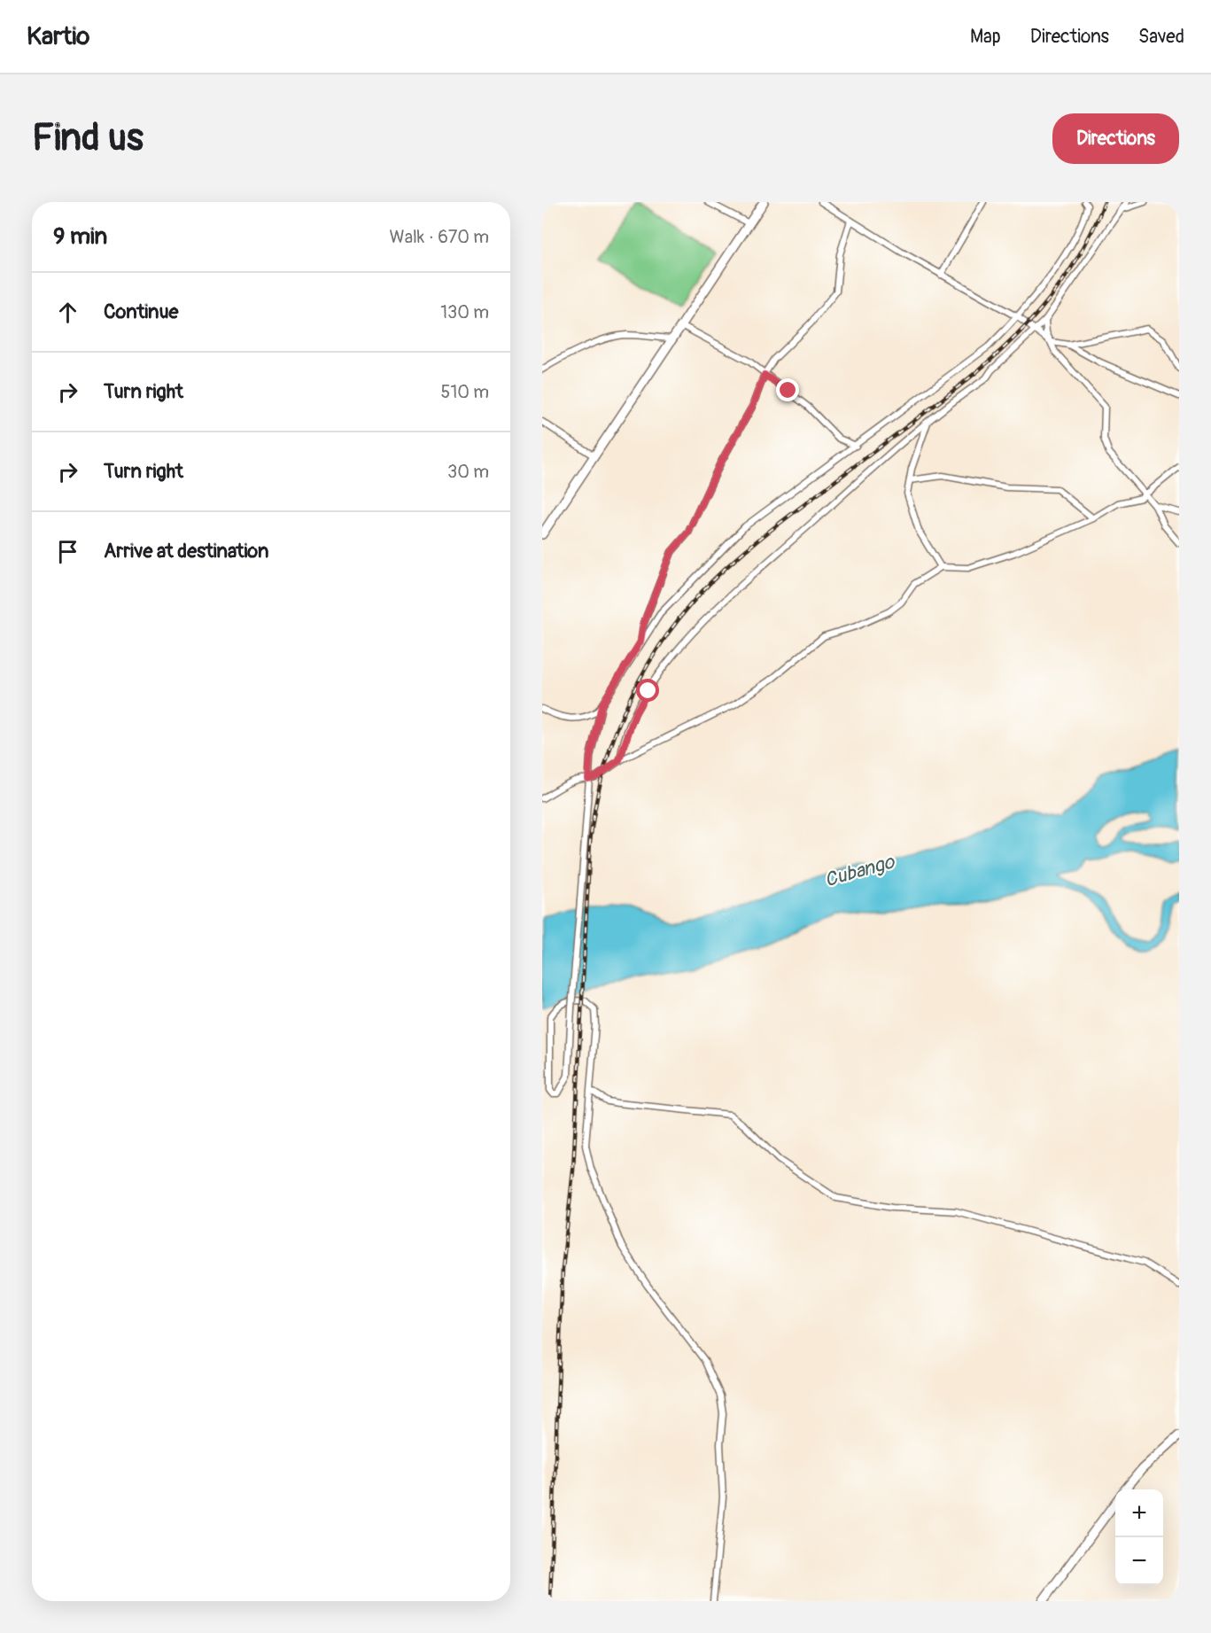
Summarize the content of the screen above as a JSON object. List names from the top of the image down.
{
  "water": ["Cubango"],
  "page": {
    "header": "Kartio",
    "nav": ["Map", "Directions", "Saved"],
    "buttons": "Directions",
    "title": "Find us",
    "heading": ["9 min", "Walk · 670 m"],
    "list": [
      ["Continue", "130 m"],
      ["Turn right", "510 m"],
      ["Turn right", "30 m"],
      "Arrive at destination"
    ],
    "map_buttons": ["+", "−"]
  }
}
